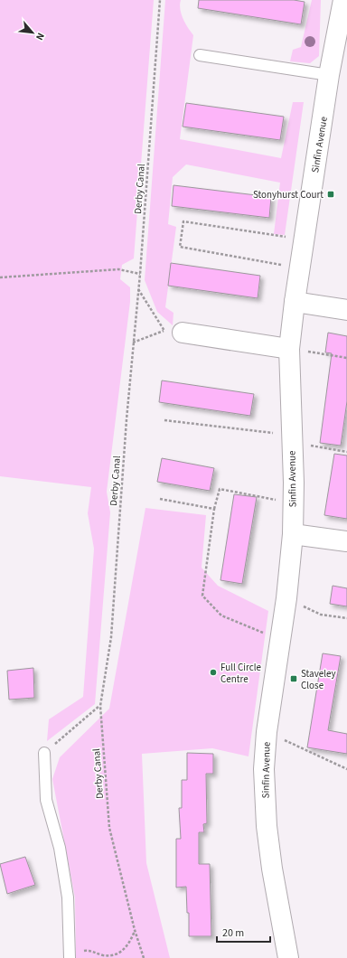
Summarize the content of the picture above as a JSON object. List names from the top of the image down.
{
  "streets": {
    "street": ["Sinfin Avenue"],
    "path": ["Derby Canal"]
  },
  "places": {
    "transit": ["Stonyhurst Court", "Staveley Close"],
    "other": ["Full Circle Centre"]
  },
  "scale_bar": "20 m",
  "north": "bottom right"
}
